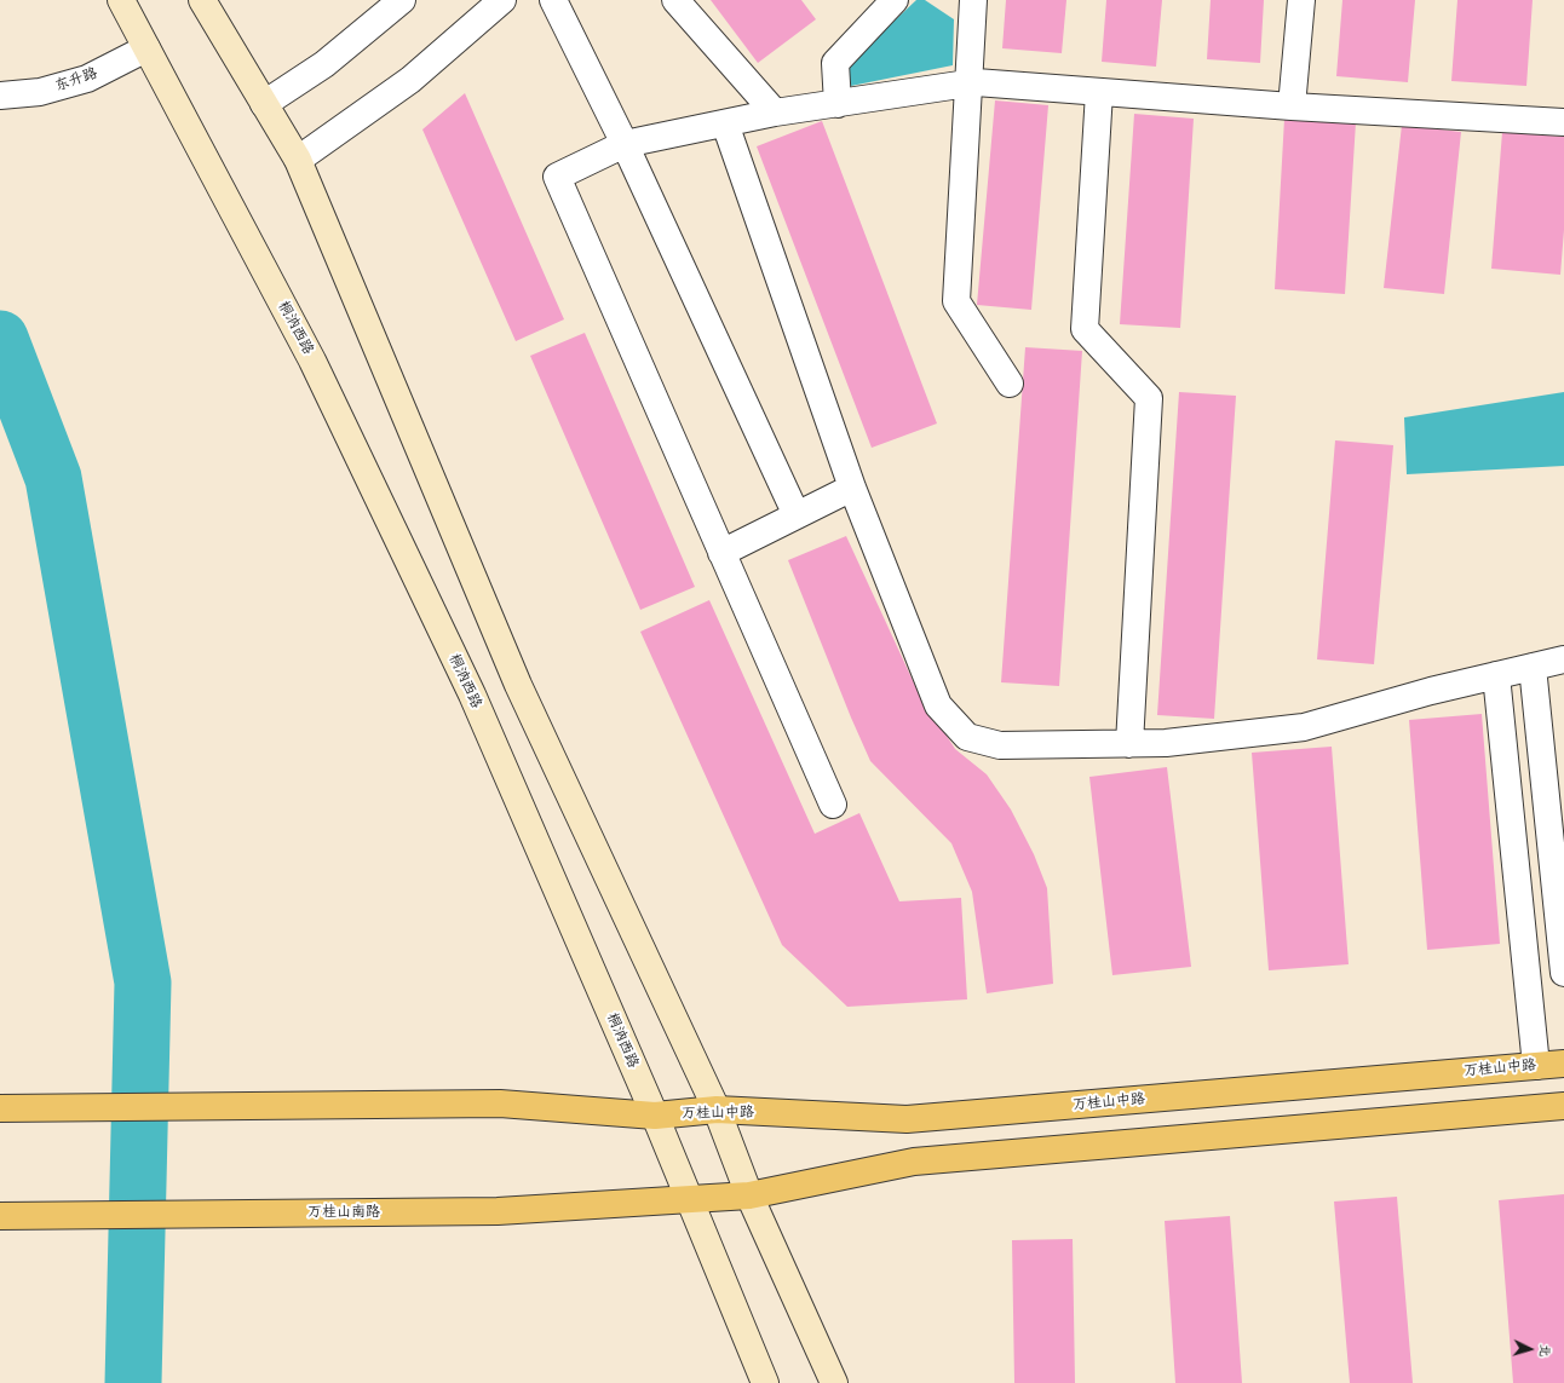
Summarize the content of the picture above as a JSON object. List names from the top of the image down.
{
  "streets": {
    "main road": ["桐汭西路", "万桂山中路", "万桂山南路"],
    "street": ["东升路"]
  },
  "crossings": [
    ["东升路", "桐汭西路"],
    ["桐汭西路", "万桂山中路"],
    ["桐汭西路", "万桂山南路"]
  ],
  "north": "right"
}
